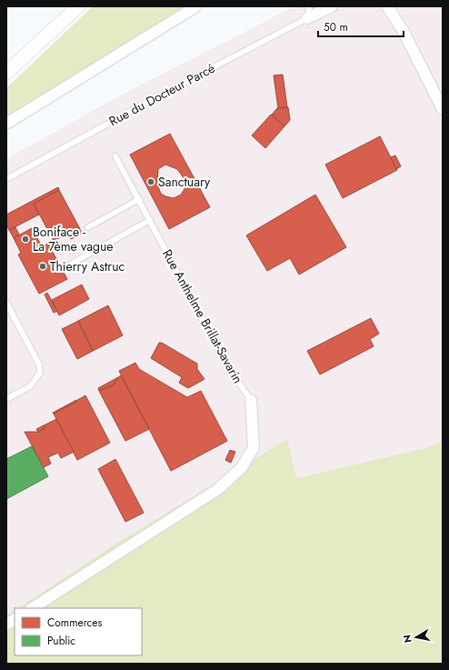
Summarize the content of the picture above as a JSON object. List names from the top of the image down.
{
  "streets": {
    "street": ["Rue Anthelme Brillat-Savarin"],
    "lane": ["Rue du Docteur Parcé"]
  },
  "places": ["Sanctuary", "Boniface - La 7ème vague", "Thierry Astruc"],
  "legend": ["Commerces", "Public"],
  "scale_bar": "50 m",
  "north": "left"
}
